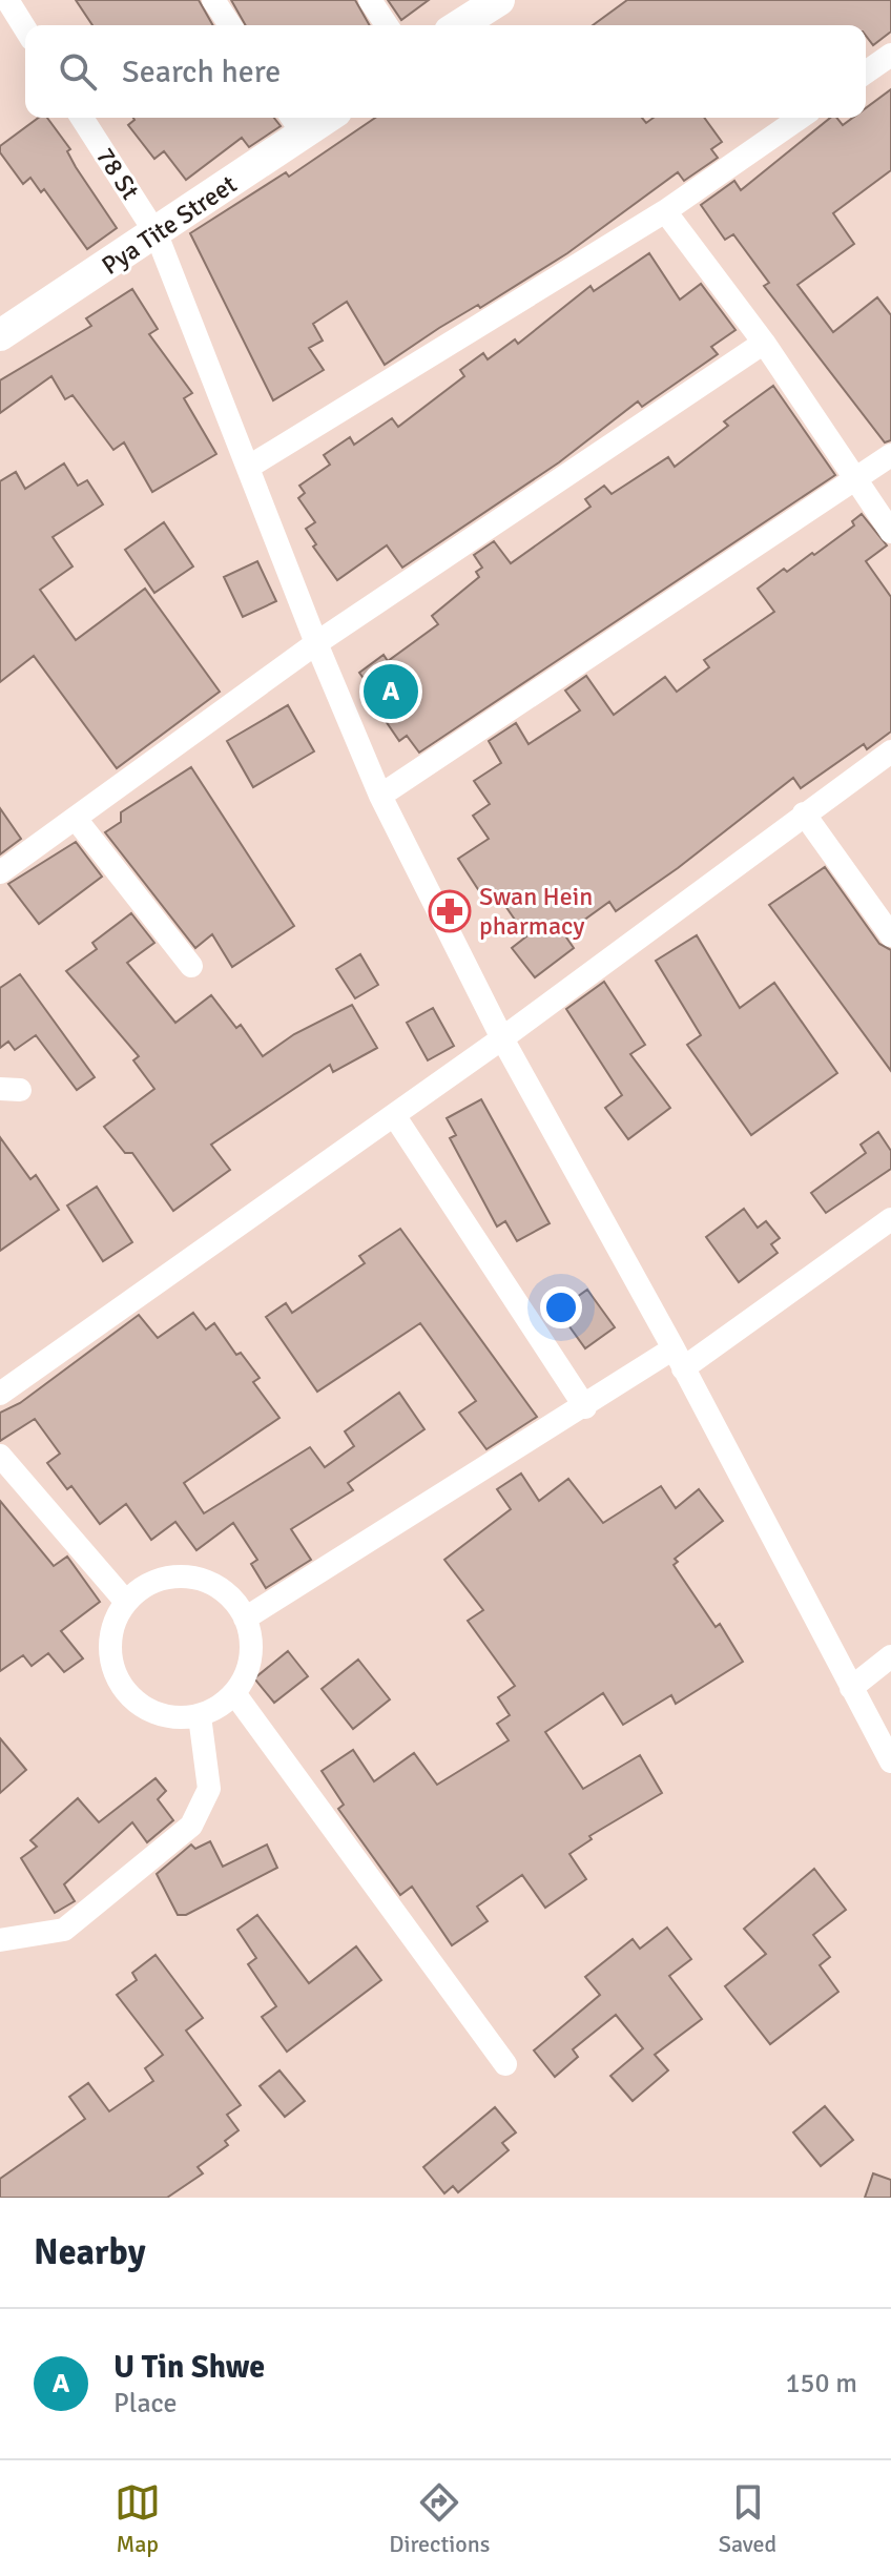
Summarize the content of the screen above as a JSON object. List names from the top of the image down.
{
  "streets": {
    "street": ["78 St", "Pya Tite Street"]
  },
  "crossings": [
    ["78 St", "Pya Tite Street"]
  ],
  "places": {
    "pharmacy": ["Swan Hein pharmacy"]
  },
  "page": {
    "search": "Search here",
    "pins": "A",
    "heading": "Nearby",
    "list": [
      {
        "mark": "A",
        "name": "U Tin Shwe",
        "note": "Place",
        "value": "150 m"
      }
    ],
    "nav": ["Map", "Directions", "Saved"]
  }
}
